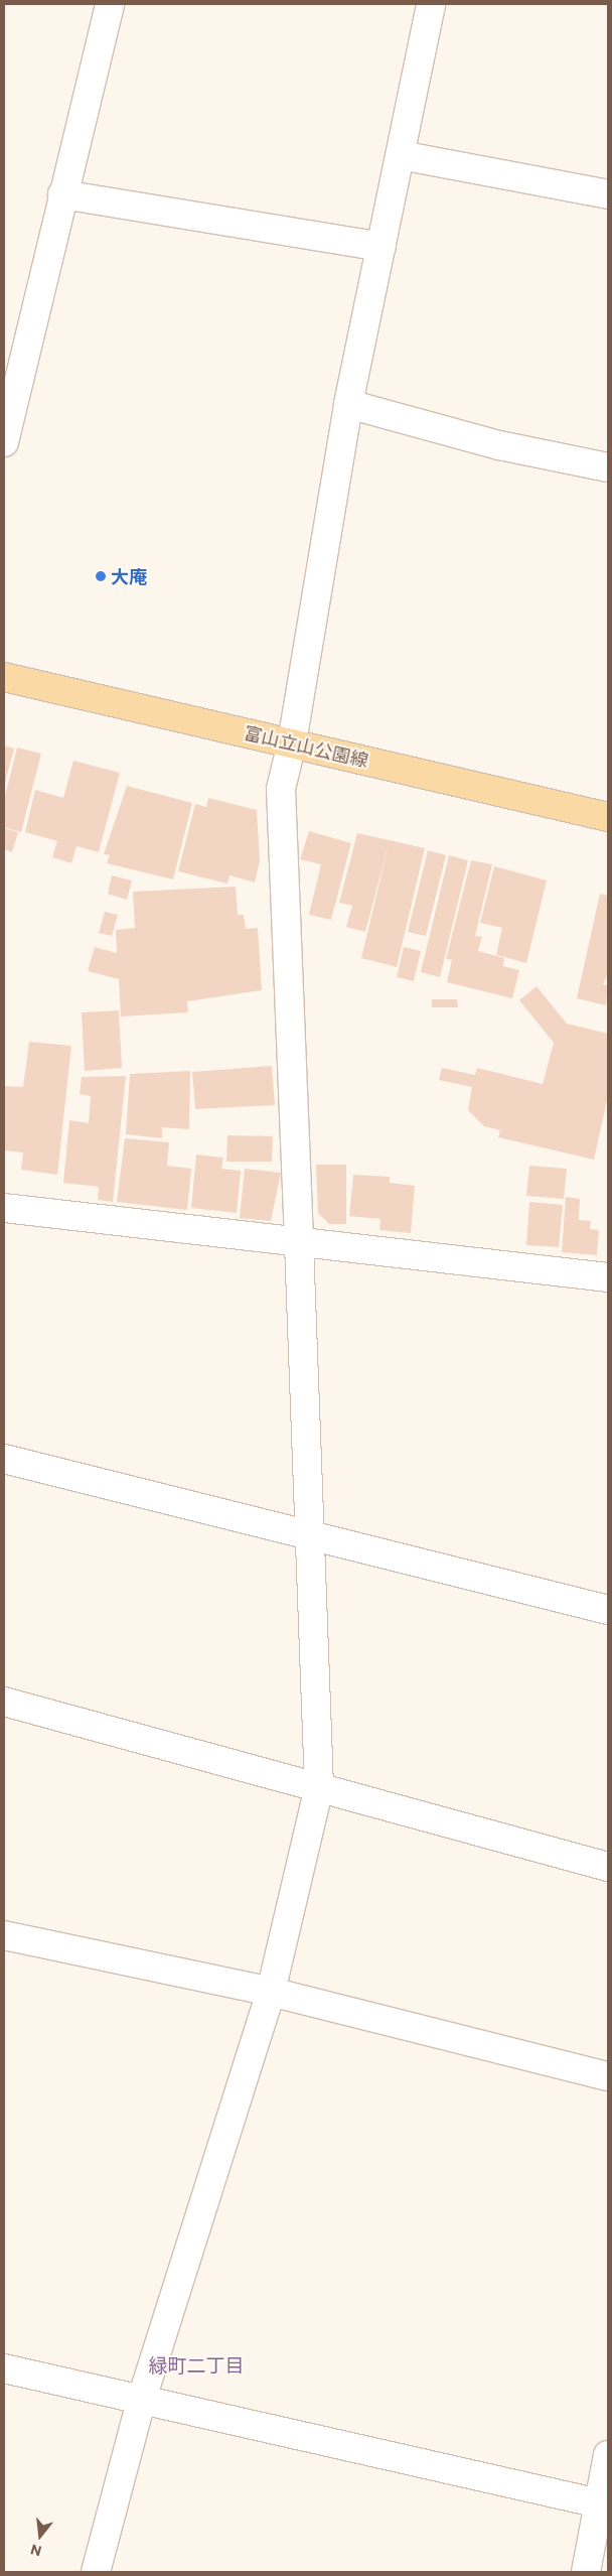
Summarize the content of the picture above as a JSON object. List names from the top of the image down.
{
  "streets": {
    "main road": ["富山立山公園線"]
  },
  "districts": ["緑町二丁目"],
  "places": ["大庵"],
  "north": "bottom"
}
